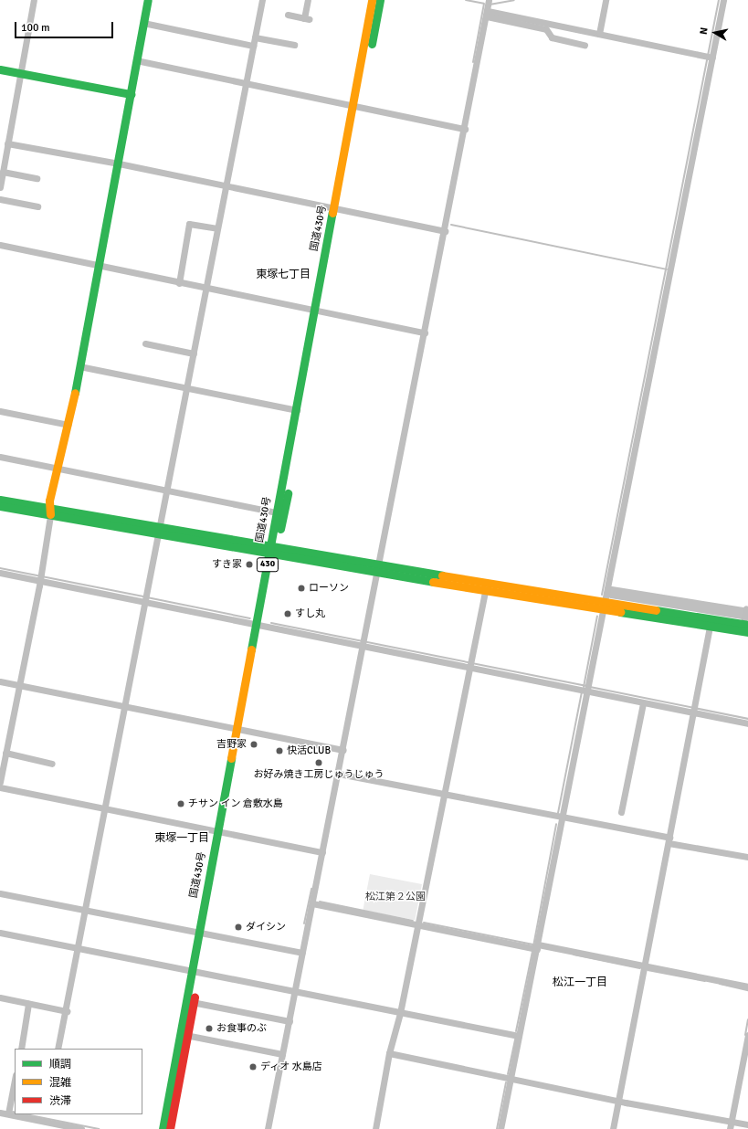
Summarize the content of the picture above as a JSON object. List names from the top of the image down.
{
  "streets": {
    "main road": ["国道430号", "430"]
  },
  "districts": ["東塚七丁目", "東塚一丁目", "松江一丁目"],
  "parks": ["松江第２公園"],
  "places": [
    "すき家",
    "ローソン",
    "すし丸",
    "吉野家",
    "快活CLUB",
    "お好み焼き工房じゅうじゅう",
    "チサン イン 倉敷水島",
    "ダイシン",
    "お食事のぶ",
    "ディオ 水島店"
  ],
  "legend": ["順調", "混雑", "渋滞"],
  "scale_bar": "100 m",
  "north": "left"
}
